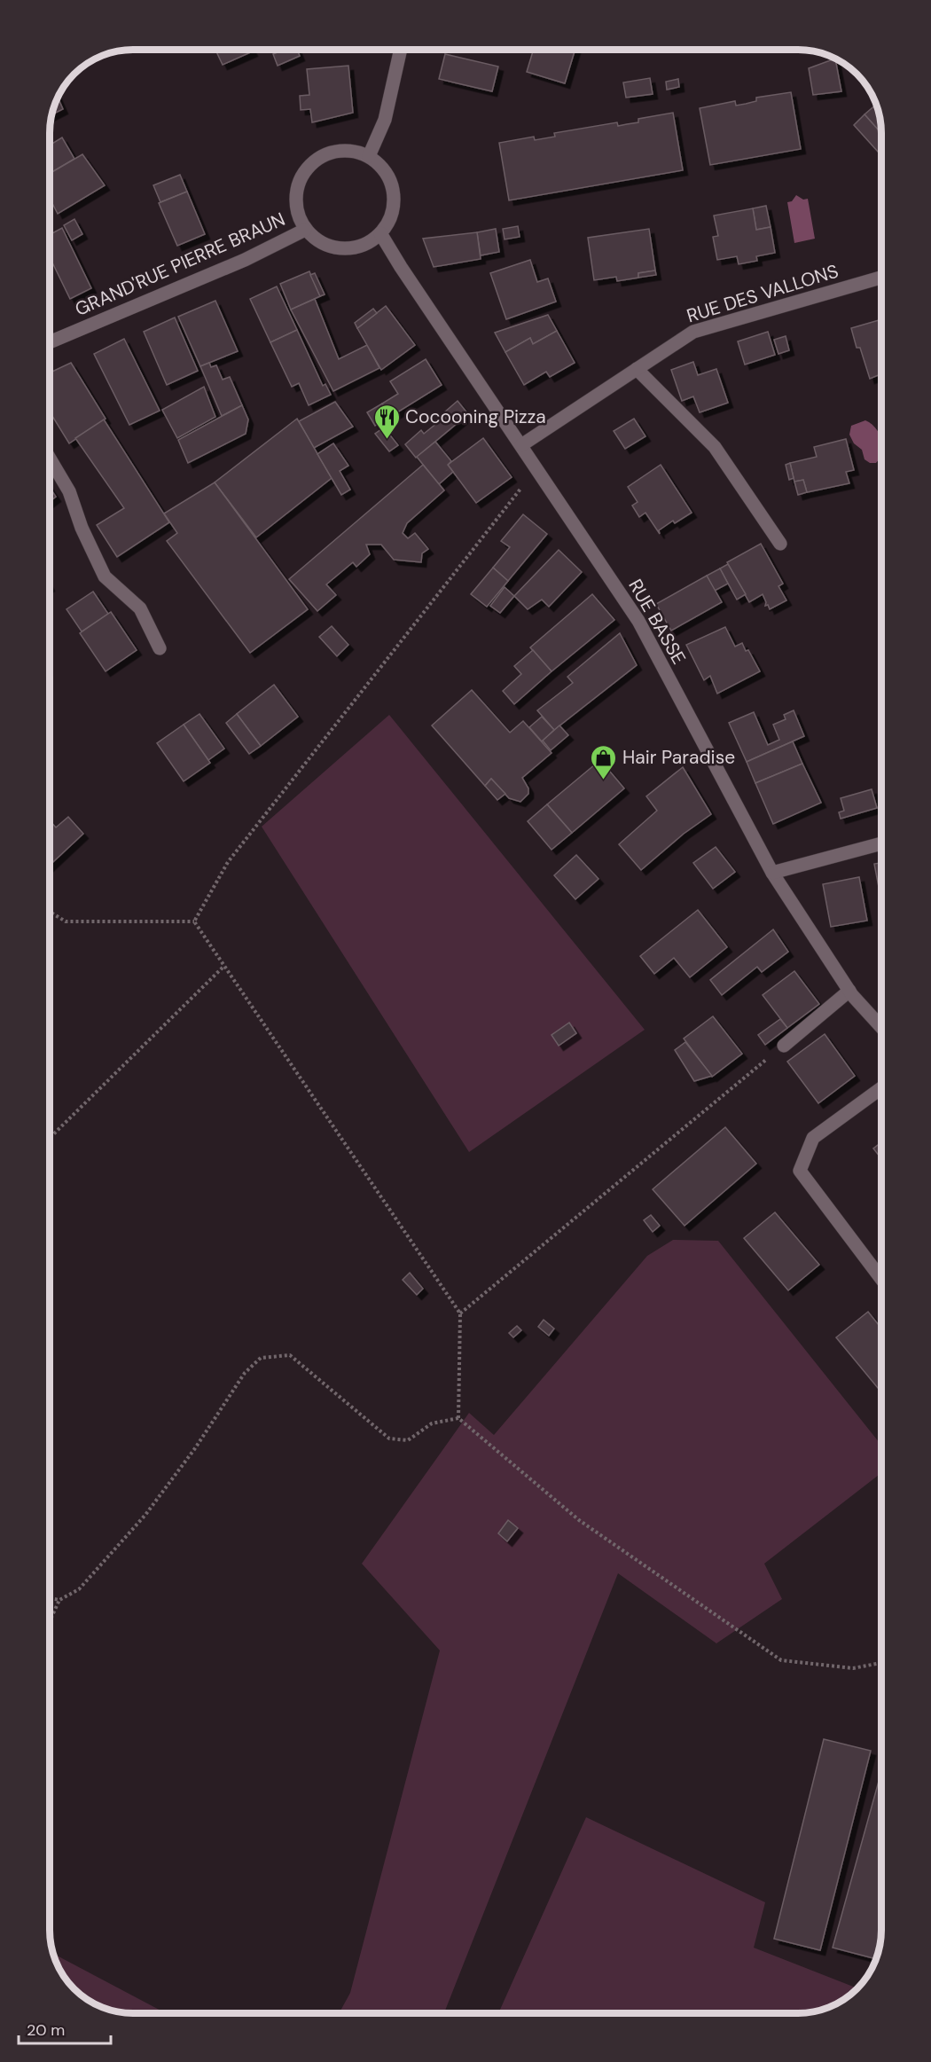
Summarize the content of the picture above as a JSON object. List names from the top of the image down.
{
  "streets": {
    "street": ["GRAND'RUE PIERRE BRAUN", "RUE DES VALLONS", "RUE BASSE"]
  },
  "crossings": [
    ["GRAND'RUE PIERRE BRAUN", "RUE BASSE"],
    ["RUE DES VALLONS", "RUE BASSE"]
  ],
  "places": {
    "restaurant": ["Cocooning Pizza"],
    "shop": ["Hair Paradise"]
  },
  "scale_bar": "20 m"
}
